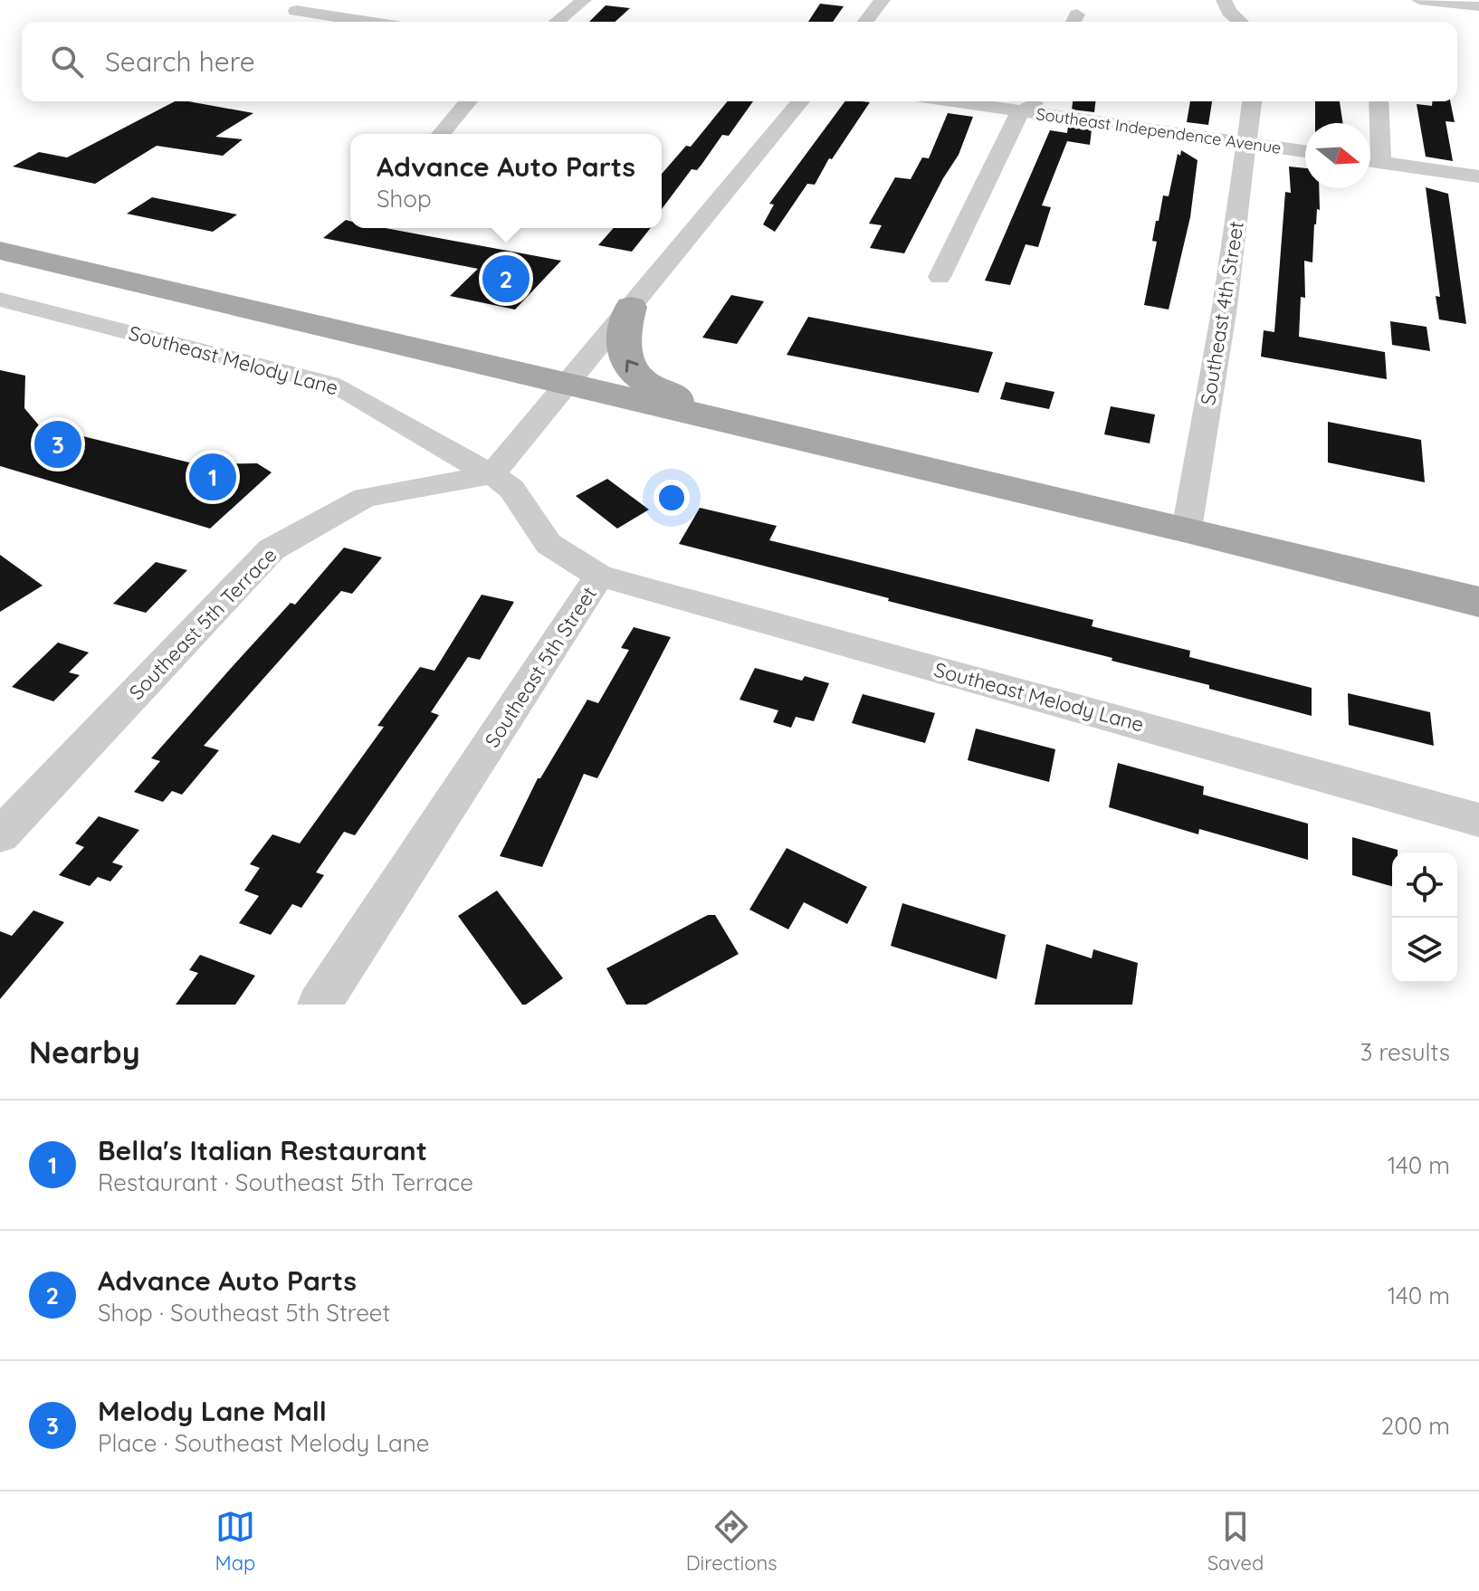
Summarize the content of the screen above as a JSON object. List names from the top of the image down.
{
  "streets": {
    "street": [
      "Southeast Independence Avenue",
      "Southeast 4th Street",
      "Southeast Melody Lane",
      "Southeast 5th Terrace",
      "Southeast 5th Street"
    ]
  },
  "crossings": [
    ["Southeast Independence Avenue", "Southeast 4th Street"],
    ["Southeast Melody Lane", "Southeast 5th Terrace"],
    ["Southeast Melody Lane", "Southeast 5th Street"],
    ["Southeast 5th Terrace", "Southeast 5th Street"]
  ],
  "north": "right",
  "page": {
    "search": "Search here",
    "popup": ["Advance Auto Parts", "Shop"],
    "pins": ["2", "3", "1"],
    "heading": ["Nearby", "3 results"],
    "list": [
      {
        "mark": "1",
        "name": "Bella's Italian Restaurant",
        "note": "Restaurant · Southeast 5th Terrace",
        "value": "140 m"
      },
      {
        "mark": "2",
        "name": "Advance Auto Parts",
        "note": "Shop · Southeast 5th Street",
        "value": "140 m"
      },
      {
        "mark": "3",
        "name": "Melody Lane Mall",
        "note": "Place · Southeast Melody Lane",
        "value": "200 m"
      }
    ],
    "nav": ["Map", "Directions", "Saved"]
  }
}
